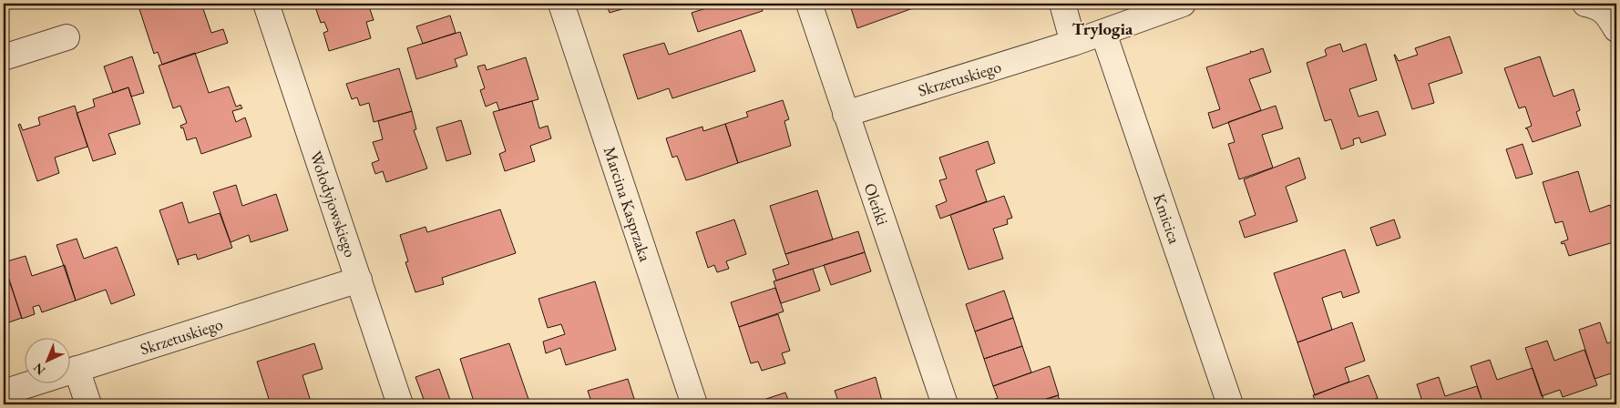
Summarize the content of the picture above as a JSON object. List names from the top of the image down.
{
  "streets": {
    "street": [
      "Skrzetuskiego",
      "Wołodyjowskiego",
      "Marcina Kasprzaka",
      "Oleńki",
      "Kmicica"
    ]
  },
  "crossings": [
    ["Skrzetuskiego", "Wołodyjowskiego"],
    ["Skrzetuskiego", "Oleńki"],
    ["Skrzetuskiego", "Kmicica"]
  ],
  "districts": ["Trylogia"],
  "north": "bottom left"
}
